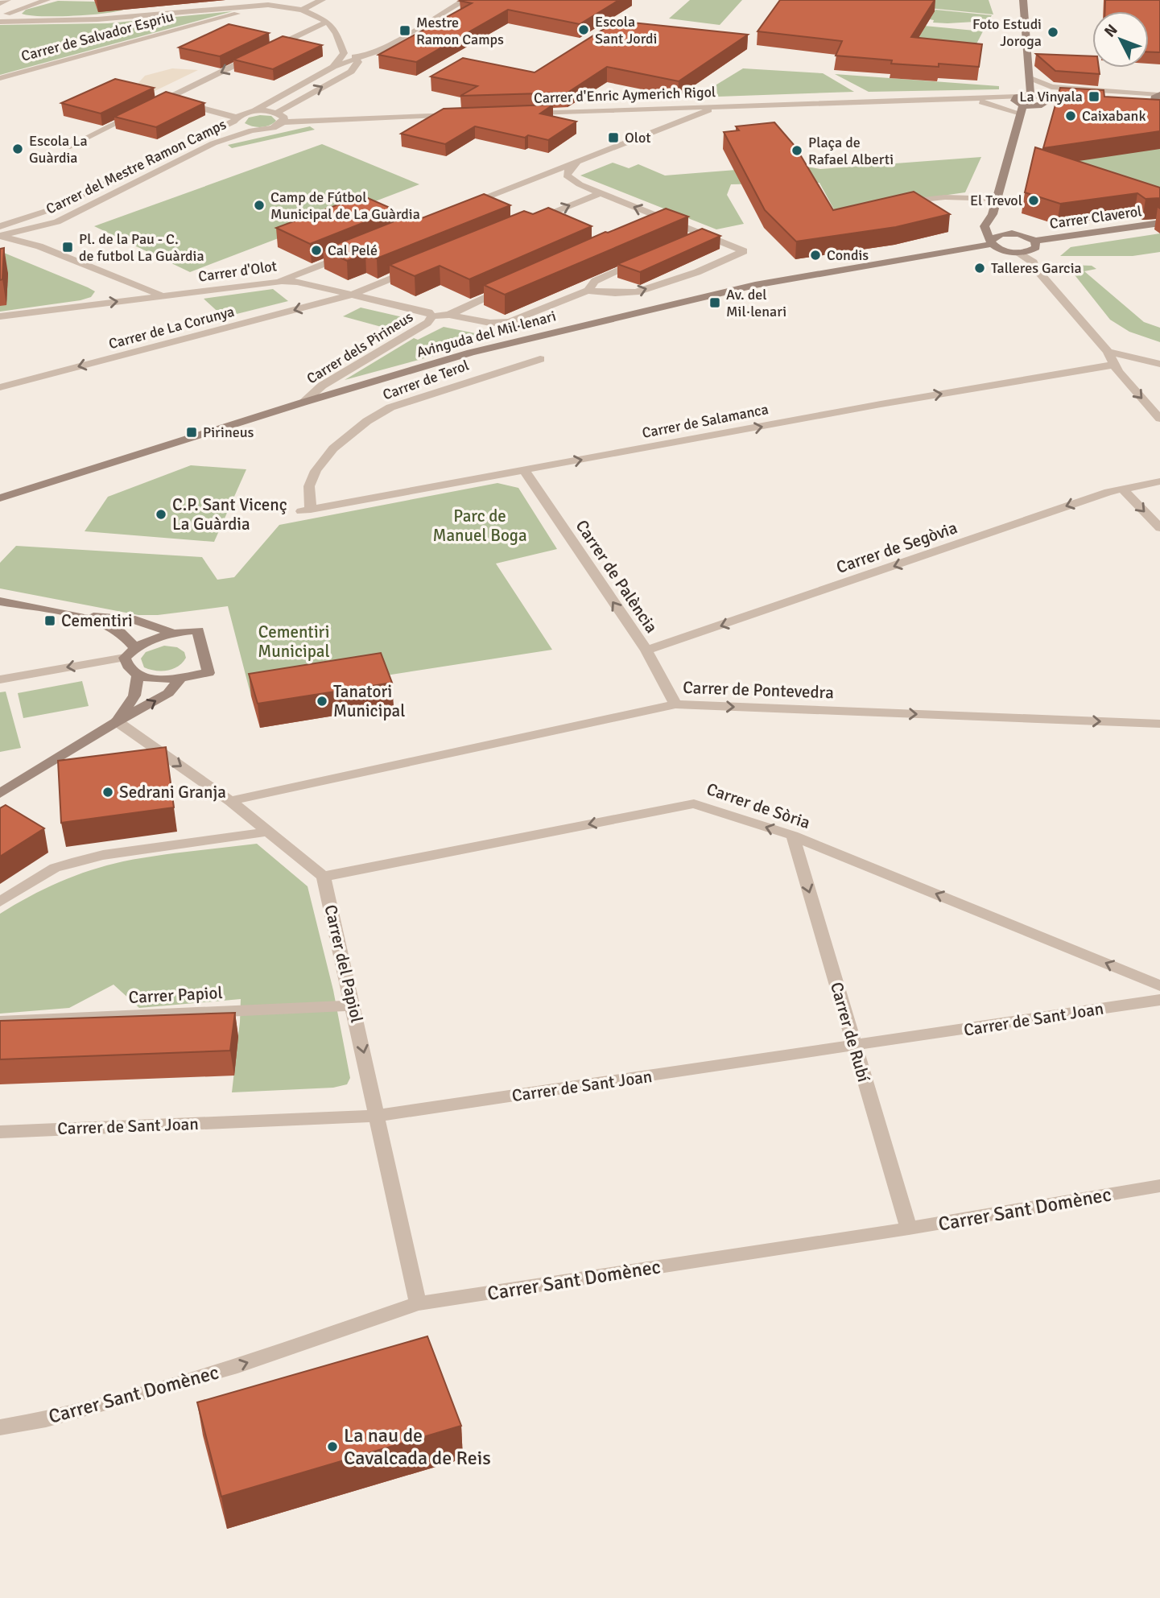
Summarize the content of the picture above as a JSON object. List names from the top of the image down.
{
  "streets": {
    "street": [
      "Carrer de Salvador Espriu",
      "Carrer d'Enric Aymerich Rigol",
      "Carrer del Mestre Ramon Camps",
      "Carrer Claverol",
      "Carrer d'Olot",
      "Carrer de La Corunya",
      "Avinguda del Mil·lenari",
      "Carrer dels Pirineus",
      "Carrer de Terol",
      "Carrer de Salamanca",
      "Carrer de Segòvia",
      "Carrer de Palència",
      "Carrer de Pontevedra",
      "Carrer de Sòria",
      "Carrer del Papiol",
      "Carrer Papiol",
      "Carrer de Sant Joan",
      "Carrer de Rubí",
      "Carrer Sant Domènec"
    ]
  },
  "crossings": [
    ["Avinguda del Mil·lenari", "Carrer dels Pirineus"],
    ["Carrer de Terol", "Carrer de Salamanca"],
    ["Carrer de Salamanca", "Carrer de Palència"],
    ["Carrer de Segòvia", "Carrer de Palència"],
    ["Carrer de Palència", "Carrer de Pontevedra"],
    ["Carrer de Sòria", "Carrer del Papiol"],
    ["Carrer de Sòria", "Carrer de Rubí"],
    ["Carrer del Papiol", "Carrer Papiol"],
    ["Carrer del Papiol", "Carrer de Sant Joan"],
    ["Carrer del Papiol", "Carrer Sant Domènec"],
    ["Carrer de Sant Joan", "Carrer de Rubí"],
    ["Carrer de Rubí", "Carrer Sant Domènec"]
  ],
  "one_way": [
    "Carrer de La Corunya",
    "Carrer de Salamanca",
    "Carrer de Segòvia",
    "Carrer de Palència",
    "Carrer de Pontevedra",
    "Carrer de Sòria",
    "Carrer de Rubí",
    "Carrer Sant Domènec"
  ],
  "parks": ["Parc de Manuel Boga", "Cementiri Municipal"],
  "places": {
    "other": [
      "Escola Sant Jordi",
      "Foto Estudi Joroga",
      "Caixabank",
      "Escola La Guàrdia",
      "Plaça de Rafael Alberti",
      "El Trevol",
      "Camp de Fútbol Municipal de La Guàrdia",
      "Cal Pelé",
      "Condis",
      "Talleres Garcia",
      "C.P. Sant Vicenç La Guàrdia",
      "Tanatori Municipal",
      "Sedrani Granja",
      "La nau de Cavalcada de Reis"
    ],
    "transit": [
      "Mestre Ramon Camps",
      "La Vinyala",
      "Olot",
      "Pl. de la Pau - C. de futbol La Guàrdia",
      "Av. del Mil·lenari",
      "Pirineus",
      "Cementiri"
    ]
  },
  "north": "top left"
}
